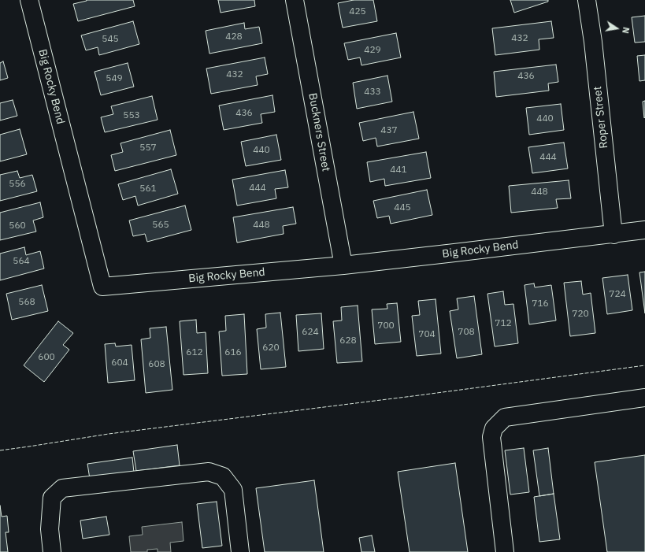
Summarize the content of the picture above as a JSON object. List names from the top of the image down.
{
  "streets": {
    "street": ["Big Rocky Bend", "Roper Street", "Buckners Street"]
  },
  "crossings": [
    ["Big Rocky Bend", "Roper Street"],
    ["Big Rocky Bend", "Buckners Street"]
  ],
  "house_numbers": [
    "425",
    "428",
    "432",
    "545",
    "429",
    "432",
    "436",
    "549",
    "433",
    "436",
    "553",
    "440",
    "437",
    "557",
    "440",
    "444",
    "441",
    "556",
    "444",
    "561",
    "448",
    "445",
    "565",
    "448",
    "560",
    "564",
    "724",
    "568",
    "716",
    "720",
    "712",
    "700",
    "624",
    "708",
    "704",
    "628",
    "620",
    "612",
    "616",
    "600",
    "604",
    "608"
  ],
  "north": "right"
}
